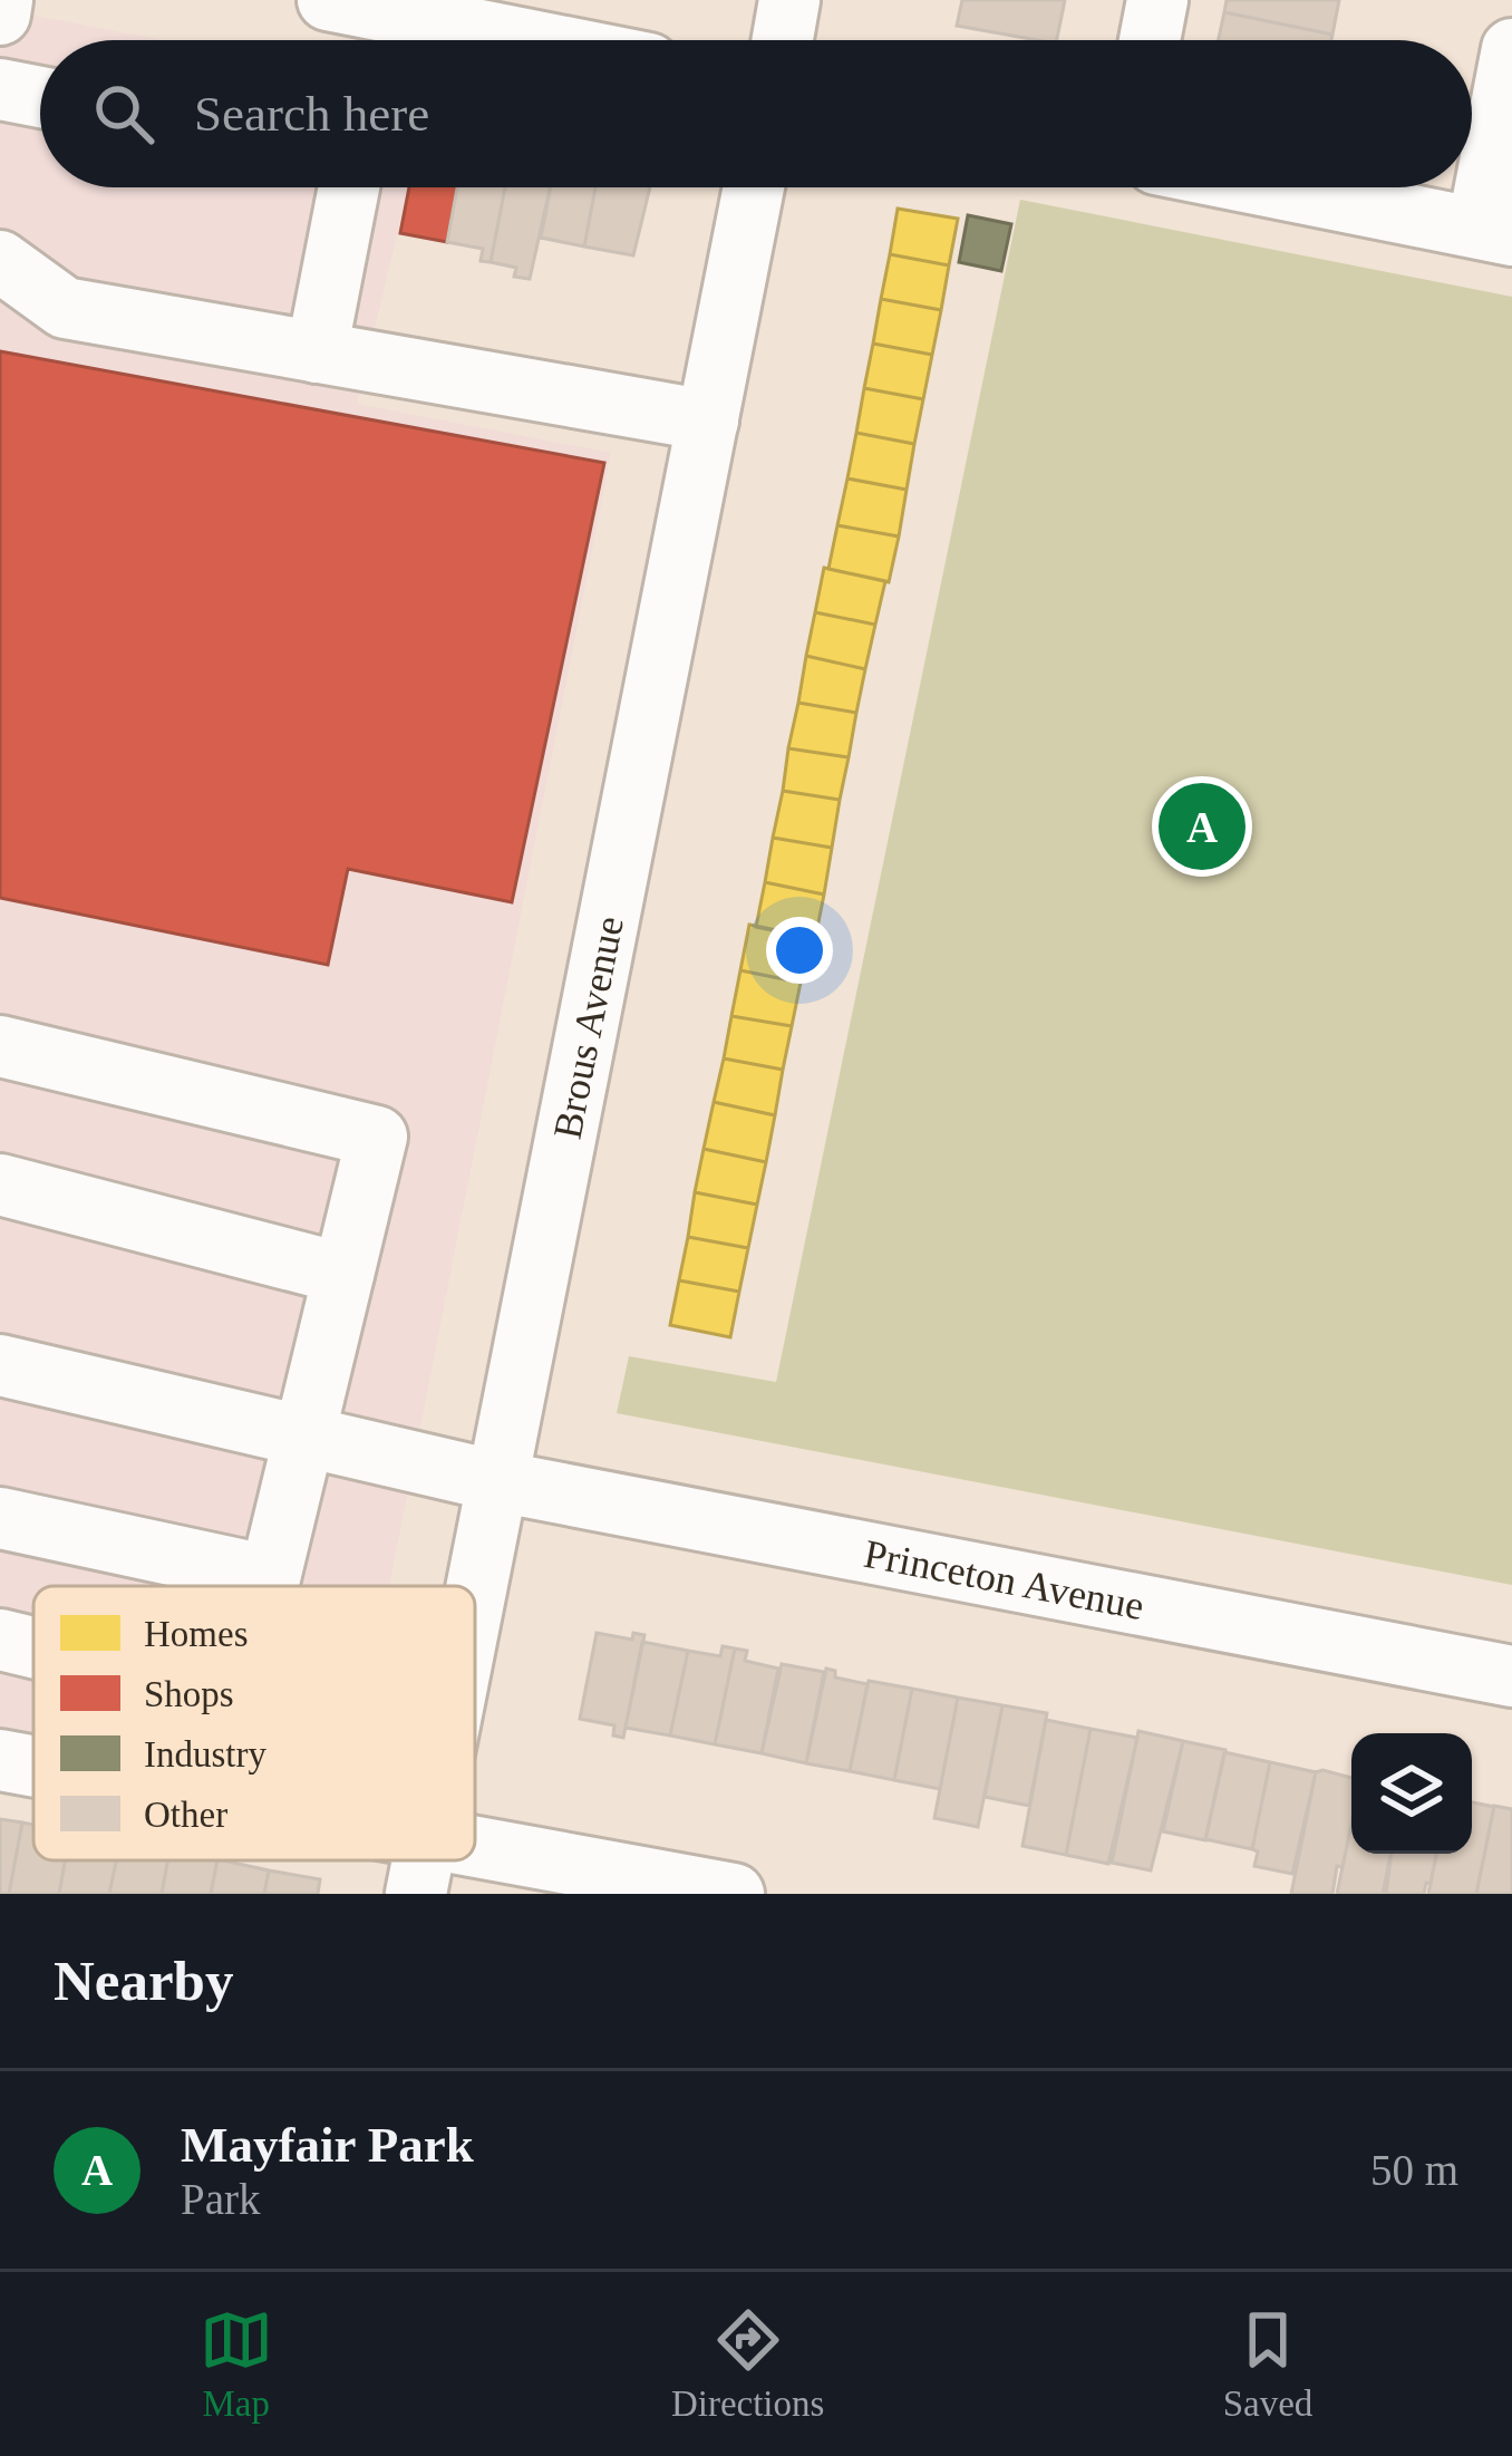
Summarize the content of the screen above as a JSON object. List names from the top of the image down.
{
  "streets": {
    "street": ["Brous Avenue", "Princeton Avenue"]
  },
  "crossings": [
    ["Brous Avenue", "Princeton Avenue"]
  ],
  "legend": [
    "Homes",
    "Shops",
    "Industry",
    "Other"
  ],
  "page": {
    "search": "Search here",
    "pins": "A",
    "heading": "Nearby",
    "list": [
      {
        "mark": "A",
        "name": "Mayfair Park",
        "note": "Park",
        "value": "50 m"
      }
    ],
    "nav": ["Map", "Directions", "Saved"]
  }
}
